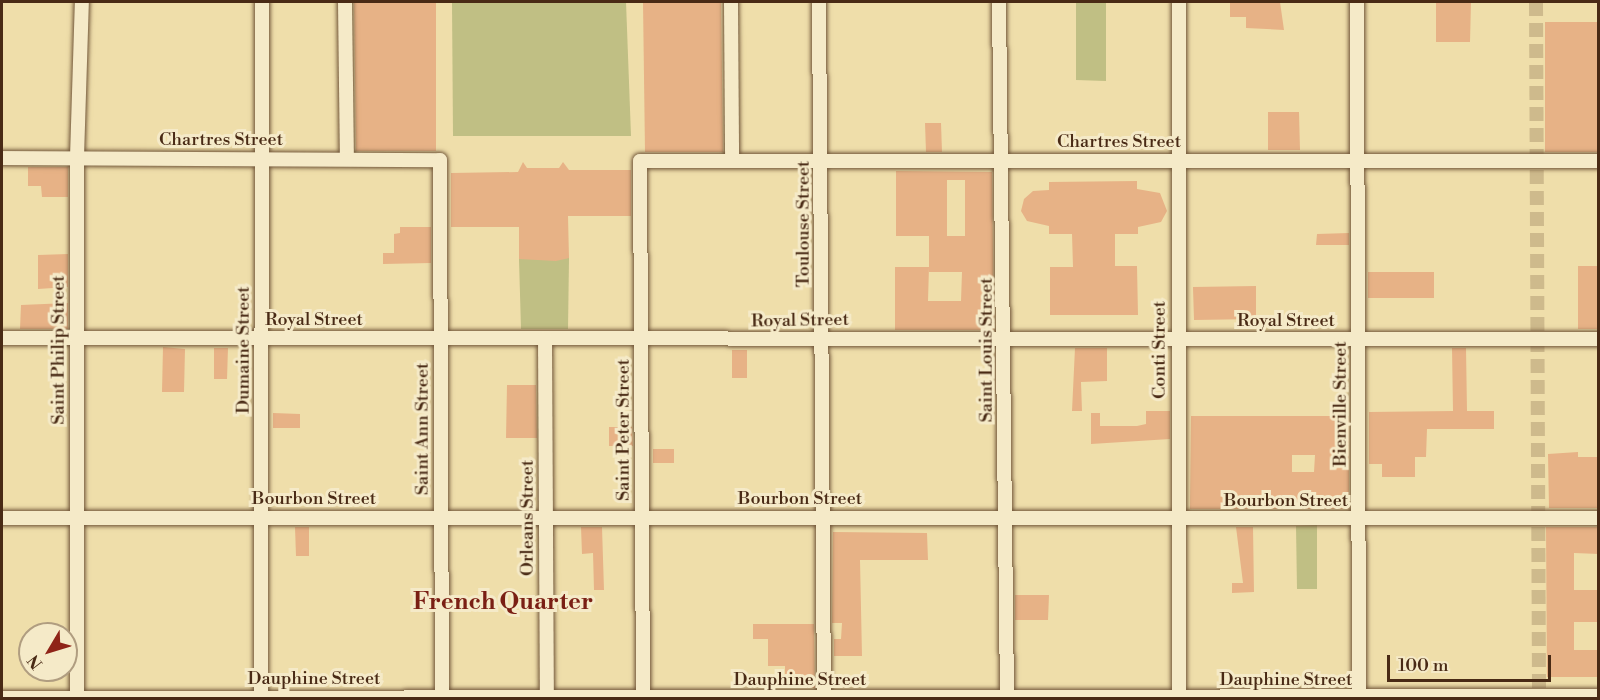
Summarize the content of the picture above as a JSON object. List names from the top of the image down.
{
  "streets": {
    "street": [
      "Chartres Street",
      "Toulouse Street",
      "Royal Street",
      "Saint Philip Street",
      "Dumaine Street",
      "Saint Louis Street",
      "Conti Street",
      "Bienville Street",
      "Saint Ann Street",
      "Saint Peter Street",
      "Bourbon Street",
      "Orleans Street",
      "Dauphine Street"
    ]
  },
  "crossings": [
    ["Chartres Street", "Toulouse Street"],
    ["Chartres Street", "Saint Philip Street"],
    ["Chartres Street", "Dumaine Street"],
    ["Chartres Street", "Saint Louis Street"],
    ["Chartres Street", "Conti Street"],
    ["Chartres Street", "Bienville Street"],
    ["Chartres Street", "Saint Ann Street"],
    ["Chartres Street", "Saint Peter Street"],
    ["Toulouse Street", "Royal Street"],
    ["Toulouse Street", "Bourbon Street"],
    ["Toulouse Street", "Dauphine Street"],
    ["Royal Street", "Saint Philip Street"],
    ["Royal Street", "Dumaine Street"],
    ["Royal Street", "Saint Louis Street"],
    ["Royal Street", "Conti Street"],
    ["Royal Street", "Bienville Street"],
    ["Royal Street", "Saint Ann Street"],
    ["Royal Street", "Saint Peter Street"],
    ["Royal Street", "Orleans Street"],
    ["Saint Philip Street", "Bourbon Street"],
    ["Saint Philip Street", "Dauphine Street"],
    ["Dumaine Street", "Bourbon Street"],
    ["Dumaine Street", "Dauphine Street"],
    ["Saint Louis Street", "Bourbon Street"],
    ["Saint Louis Street", "Dauphine Street"],
    ["Conti Street", "Bourbon Street"],
    ["Conti Street", "Dauphine Street"],
    ["Bienville Street", "Bourbon Street"],
    ["Bienville Street", "Dauphine Street"],
    ["Saint Ann Street", "Bourbon Street"],
    ["Saint Ann Street", "Dauphine Street"],
    ["Saint Peter Street", "Bourbon Street"],
    ["Saint Peter Street", "Dauphine Street"],
    ["Bourbon Street", "Orleans Street"],
    ["Orleans Street", "Dauphine Street"]
  ],
  "districts": ["French Quarter"],
  "scale_bar": "100 m",
  "north": "bottom left"
}
